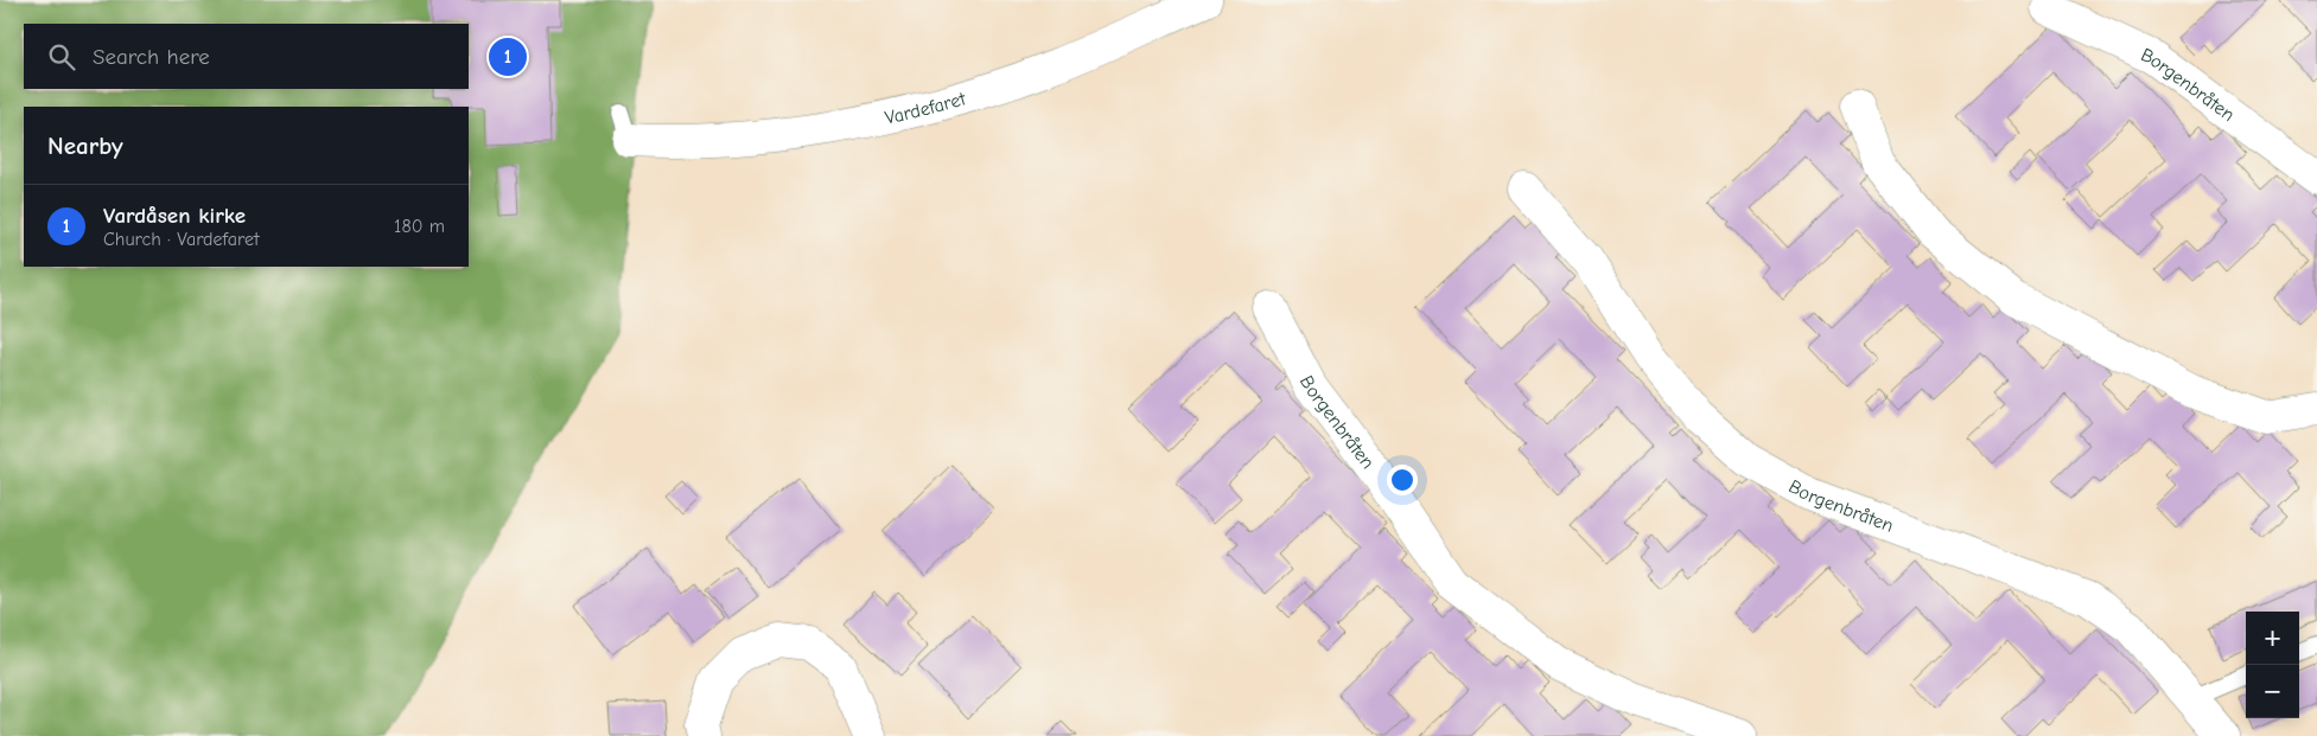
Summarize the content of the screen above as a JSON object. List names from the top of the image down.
{
  "streets": {
    "street": ["Borgenbråten", "Vardefaret"]
  },
  "page": {
    "search": "Search here",
    "pins": "1",
    "heading": "Nearby",
    "list": [
      {
        "mark": "1",
        "name": "Vardåsen kirke",
        "note": "Church · Vardefaret",
        "value": "180 m"
      }
    ],
    "map_buttons": ["+", "−"]
  }
}
